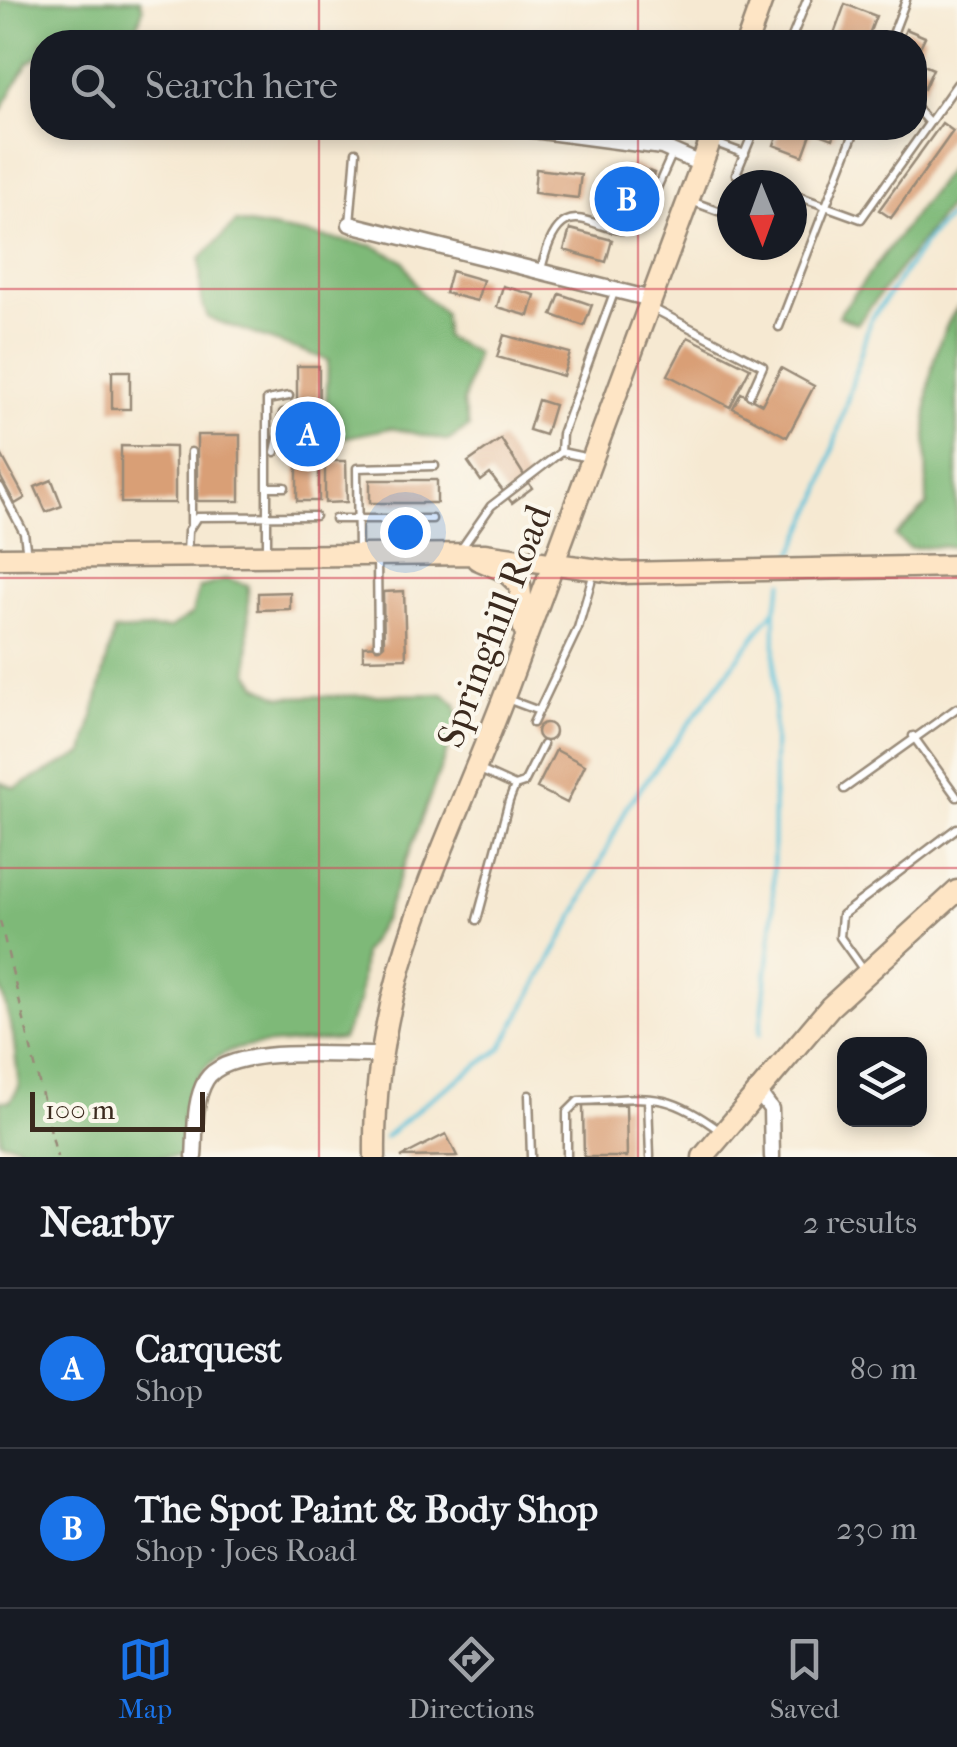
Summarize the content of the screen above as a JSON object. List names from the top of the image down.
{
  "streets": {
    "main road": ["Springhill Road"]
  },
  "scale_bar": "100 m",
  "north": "bottom",
  "page": {
    "search": "Search here",
    "pins": ["B", "A"],
    "scale": "100 m",
    "heading": ["Nearby", "2 results"],
    "list": [
      {
        "mark": "A",
        "name": "Carquest",
        "note": "Shop",
        "value": "80 m"
      },
      {
        "mark": "B",
        "name": "The Spot Paint & Body Shop",
        "note": "Shop · Joes Road",
        "value": "230 m"
      }
    ],
    "nav": ["Map", "Directions", "Saved"]
  }
}
